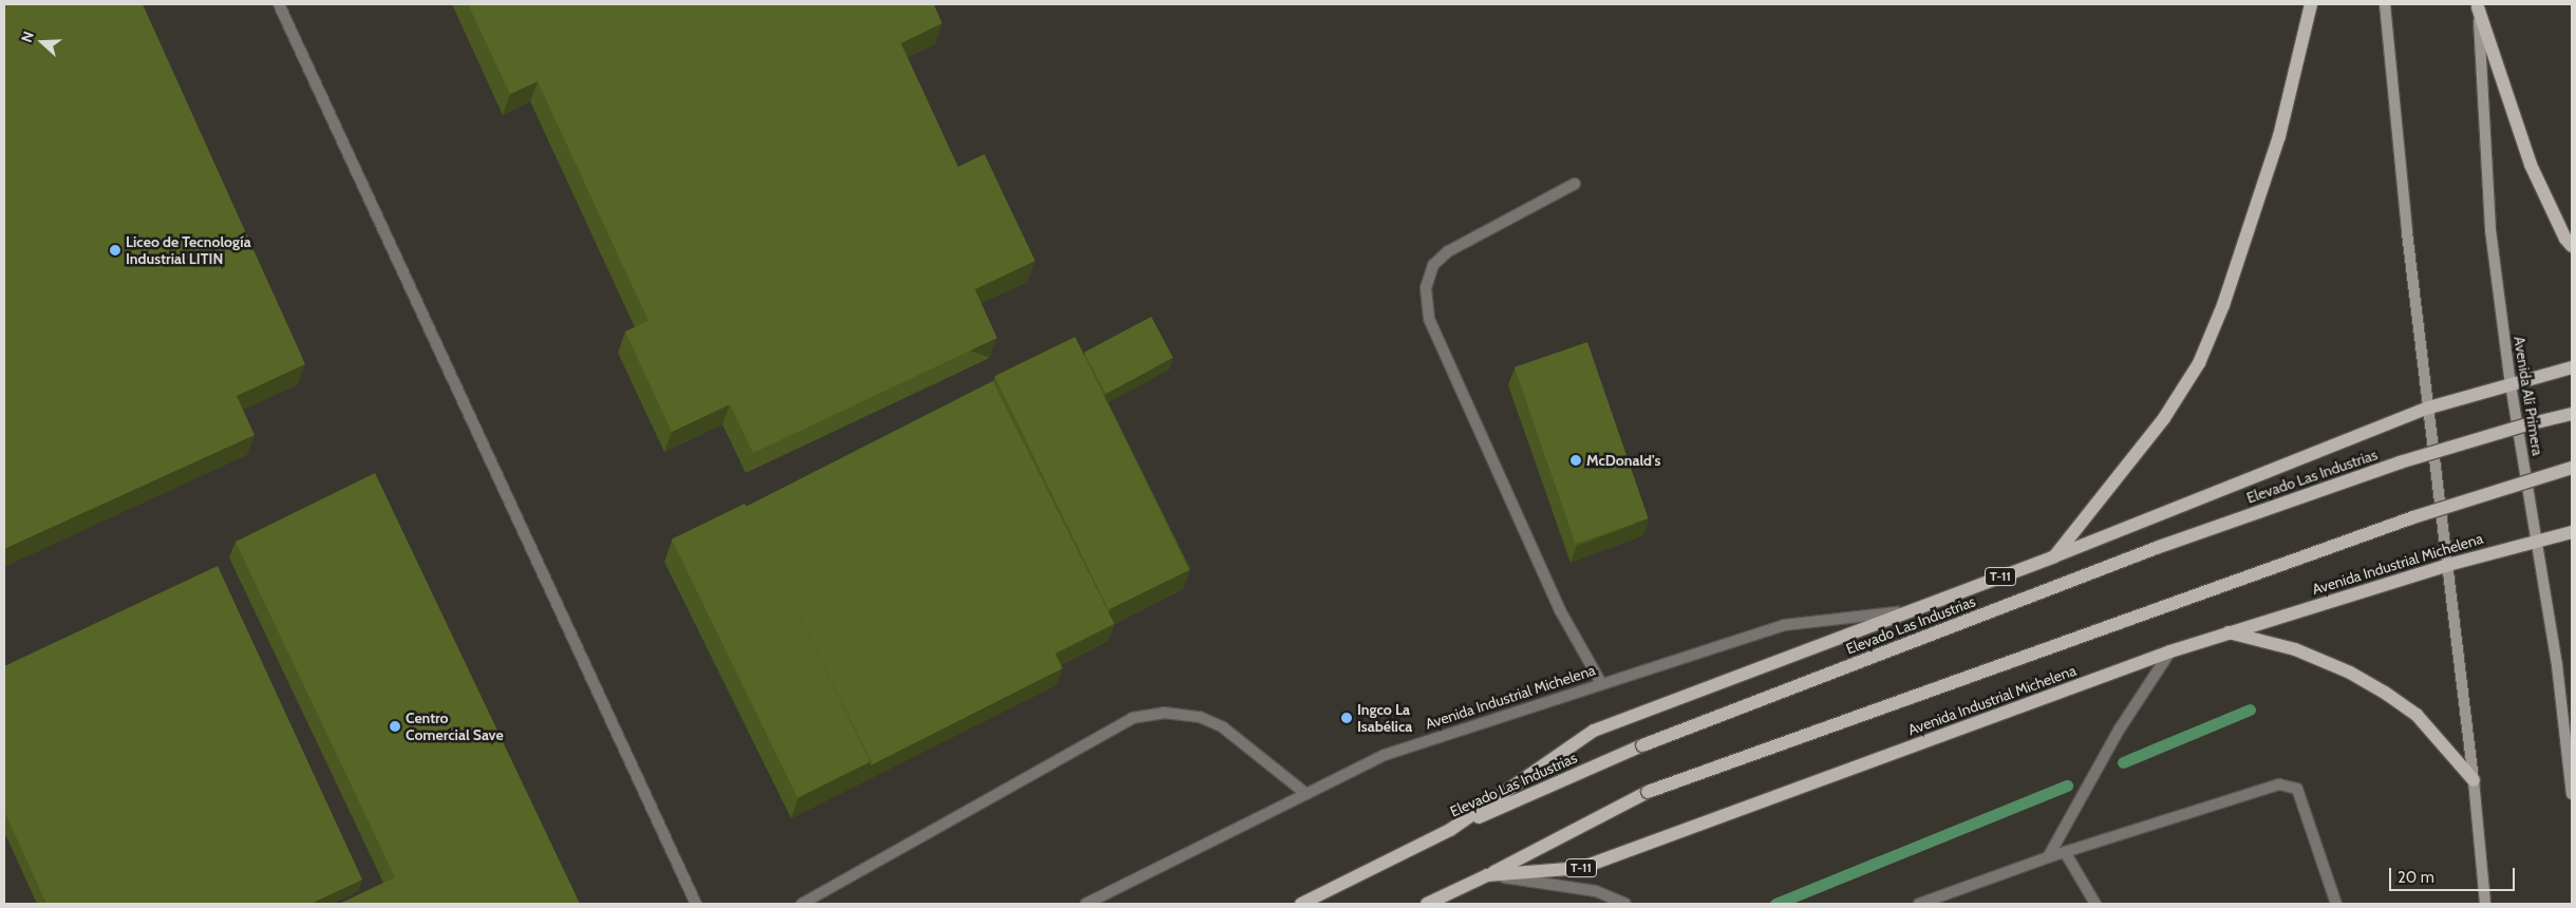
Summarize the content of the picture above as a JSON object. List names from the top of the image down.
{
  "streets": {
    "main road": [
      "Avenida Alí Primera",
      "Elevado Las Industrias",
      "Avenida Industrial Michelena",
      "T-11"
    ]
  },
  "crossings": [
    ["Avenida Alí Primera", "Avenida Industrial Michelena"],
    ["Elevado Las Industrias", "Avenida Industrial Michelena"],
    ["Avenida Industrial Michelena", "T-11"]
  ],
  "places": [
    "Liceo de Tecnología Industrial LITIN",
    "McDonald's",
    "Ingco La Isabélica",
    "Centro Comercial Save"
  ],
  "scale_bar": "20 m",
  "north": "left"
}
